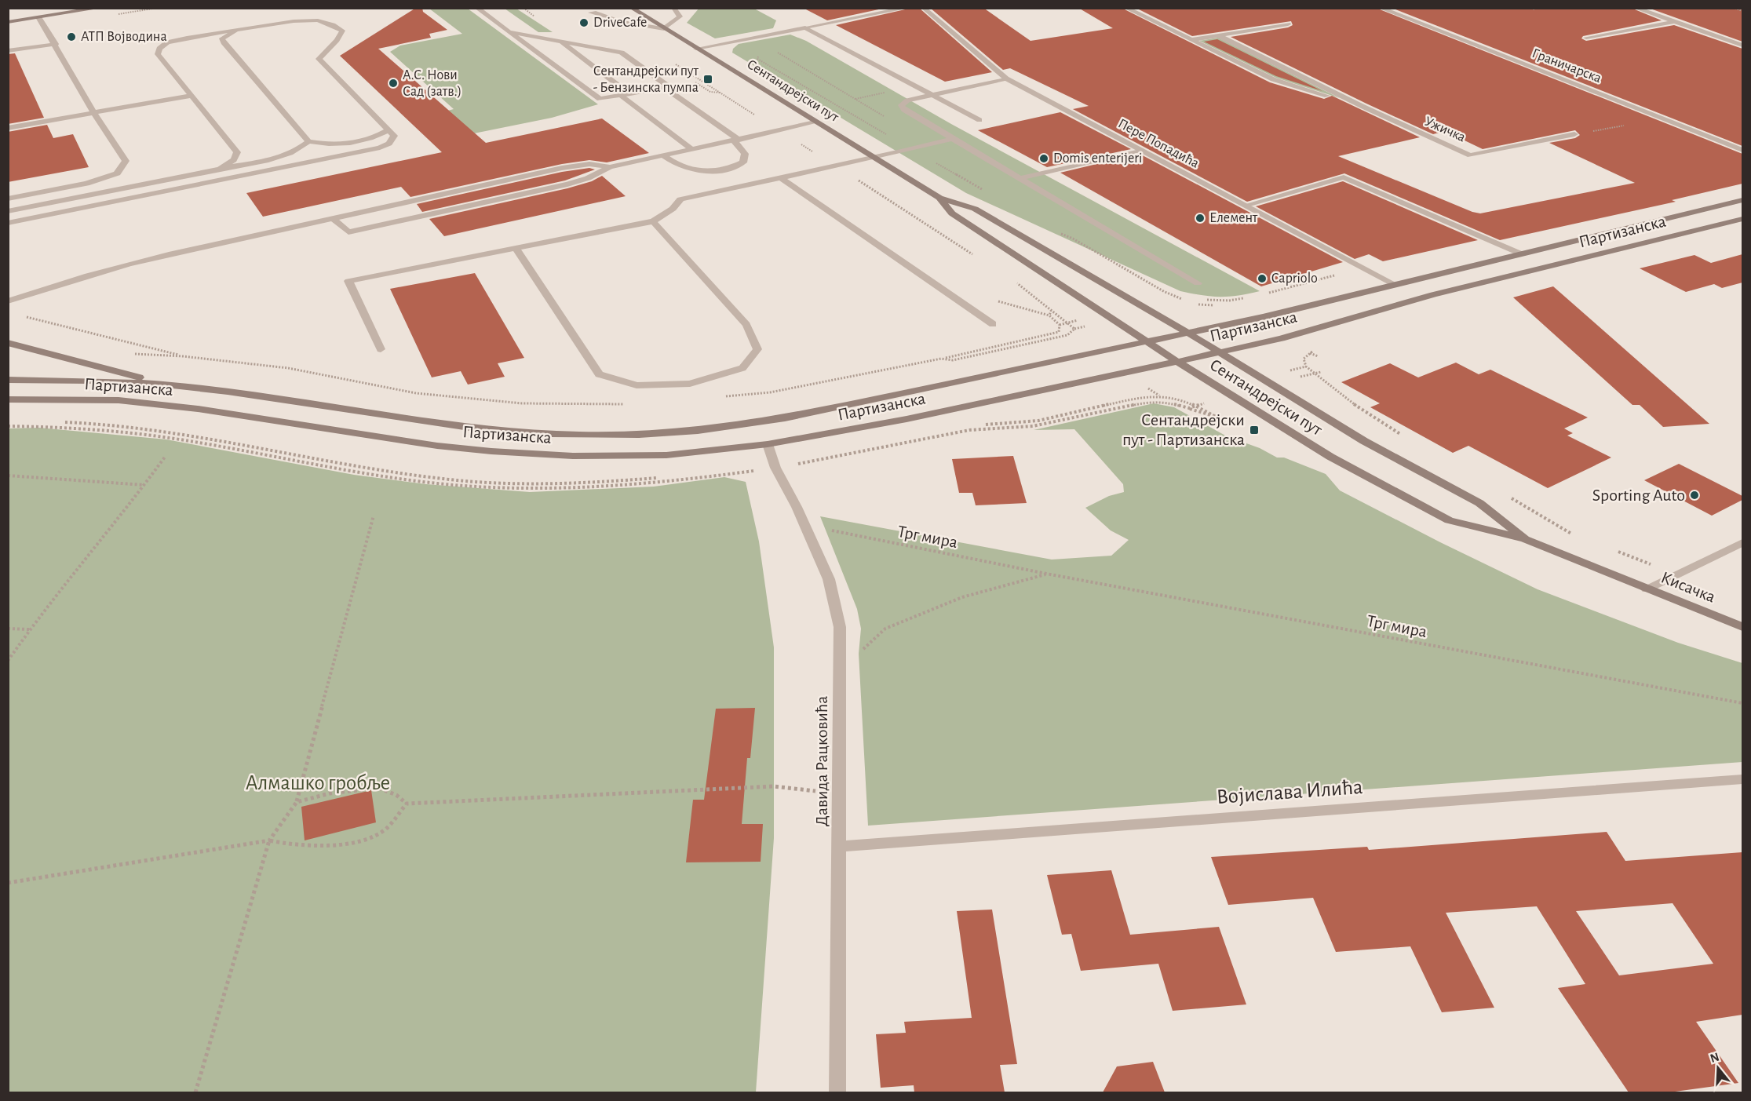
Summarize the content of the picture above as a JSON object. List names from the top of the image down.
{
  "streets": {
    "main road": ["Сентандрејски пут", "Партизанска", "Кисачка"],
    "street": [
      "Граничарска",
      "Ужичка",
      "Пере Попадића",
      "Давида Рацковића",
      "Војислава Илића"
    ],
    "path": ["Трг мира"]
  },
  "crossings": [
    ["Сентандрејски пут", "Партизанска"],
    ["Сентандрејски пут", "Кисачка"],
    ["Пере Попадића", "Партизанска"],
    ["Партизанска", "Давида Рацковића"],
    ["Трг мира", "Давида Рацковића"],
    ["Давида Рацковића", "Војислава Илића"]
  ],
  "parks": ["Алмашко гробље"],
  "places": {
    "other": [
      "DriveCafe",
      "АТП Војводина",
      "А.С. Нови Сад (затв.)",
      "Domis enterijeri",
      "Елемент",
      "Capriolo",
      "Sporting Auto"
    ],
    "transit": ["Сентандрејски пут - Бензинска пумпа", "Сентандрејски пут - Партизанска"]
  },
  "north": "top"
}
